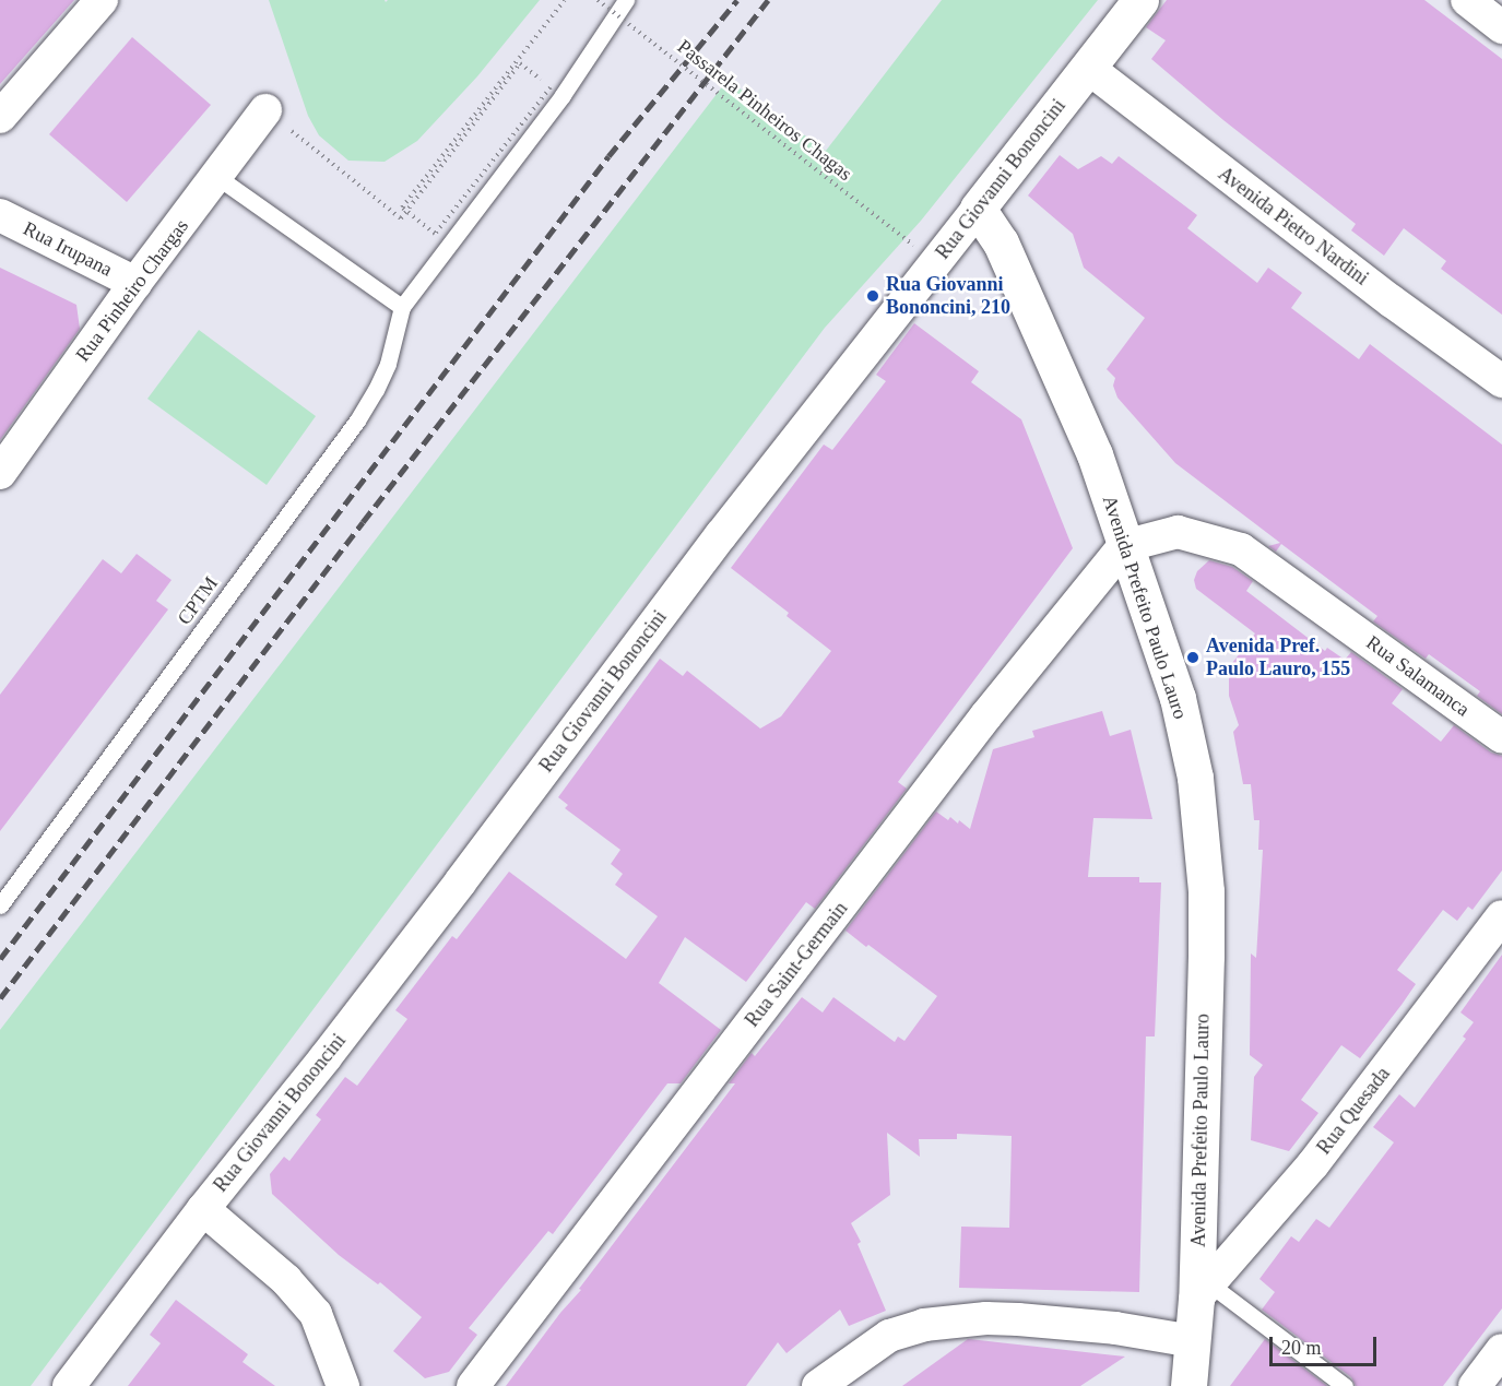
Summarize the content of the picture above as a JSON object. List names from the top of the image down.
{
  "streets": {
    "street": [
      "Rua Giovanni Bononcini",
      "Avenida Pietro Nardini",
      "Rua Irupana",
      "Rua Pinheiro Chargas",
      "Avenida Prefeito Paulo Lauro",
      "Rua Salamanca",
      "Rua Saint-Germain",
      "Rua Quesada"
    ],
    "lane": ["CPTM"],
    "path": ["Passarela Pinheiros Chagas"]
  },
  "crossings": [
    ["Rua Giovanni Bononcini", "Avenida Pietro Nardini"],
    ["Rua Giovanni Bononcini", "Avenida Prefeito Paulo Lauro"],
    ["Rua Irupana", "Rua Pinheiro Chargas"],
    ["Avenida Prefeito Paulo Lauro", "Rua Salamanca"],
    ["Avenida Prefeito Paulo Lauro", "Rua Saint-Germain"],
    ["Avenida Prefeito Paulo Lauro", "Rua Quesada"],
    ["Rua Salamanca", "Rua Saint-Germain"]
  ],
  "places": ["Rua Giovanni Bononcini, 210", "Avenida Pref. Paulo Lauro, 155"],
  "scale_bar": "20 m"
}
